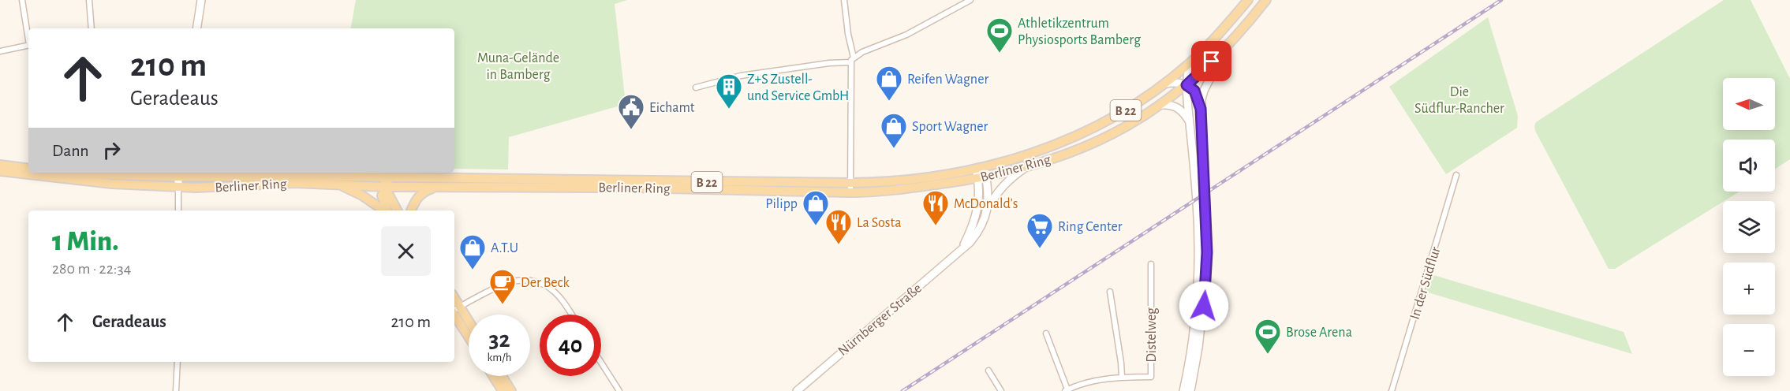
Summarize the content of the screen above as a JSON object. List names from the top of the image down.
{
  "streets": {
    "main road": ["B 22", "Berliner Ring"],
    "street": ["In der Südflur", "Nürnberger Straße", "Distelweg"]
  },
  "crossings": [
    ["B 22", "Berliner Ring"],
    ["Berliner Ring", "Nürnberger Straße"]
  ],
  "parks": ["Muna-Gelände in Bamberg", "Die Südflur-Rancher"],
  "places": {
    "sports": ["Athletikzentrum Physiosports Bamberg", "Brose Arena"],
    "shop": [
      "Reifen Wagner",
      "Sport Wagner",
      "Pilipp",
      "A.T.U"
    ],
    "building": ["Z+S Zustell- und Service GmbH"],
    "public building": ["Eichamt"],
    "restaurant": ["McDonald's", "La Sosta"],
    "supermarket": ["Ring Center"],
    "cafe": ["Der Beck"]
  },
  "north": "left",
  "page": {
    "turn": ["210 m", "Geradeaus"],
    "map_buttons": ["+", "−"],
    "then": "Dann",
    "heading": ["1 Min.", "280 m · 22:34"],
    "list": [
      {
        "name": "Geradeaus",
        "value": "210 m"
      }
    ],
    "speed": "32 km/h",
    "limit": "40"
  }
}
